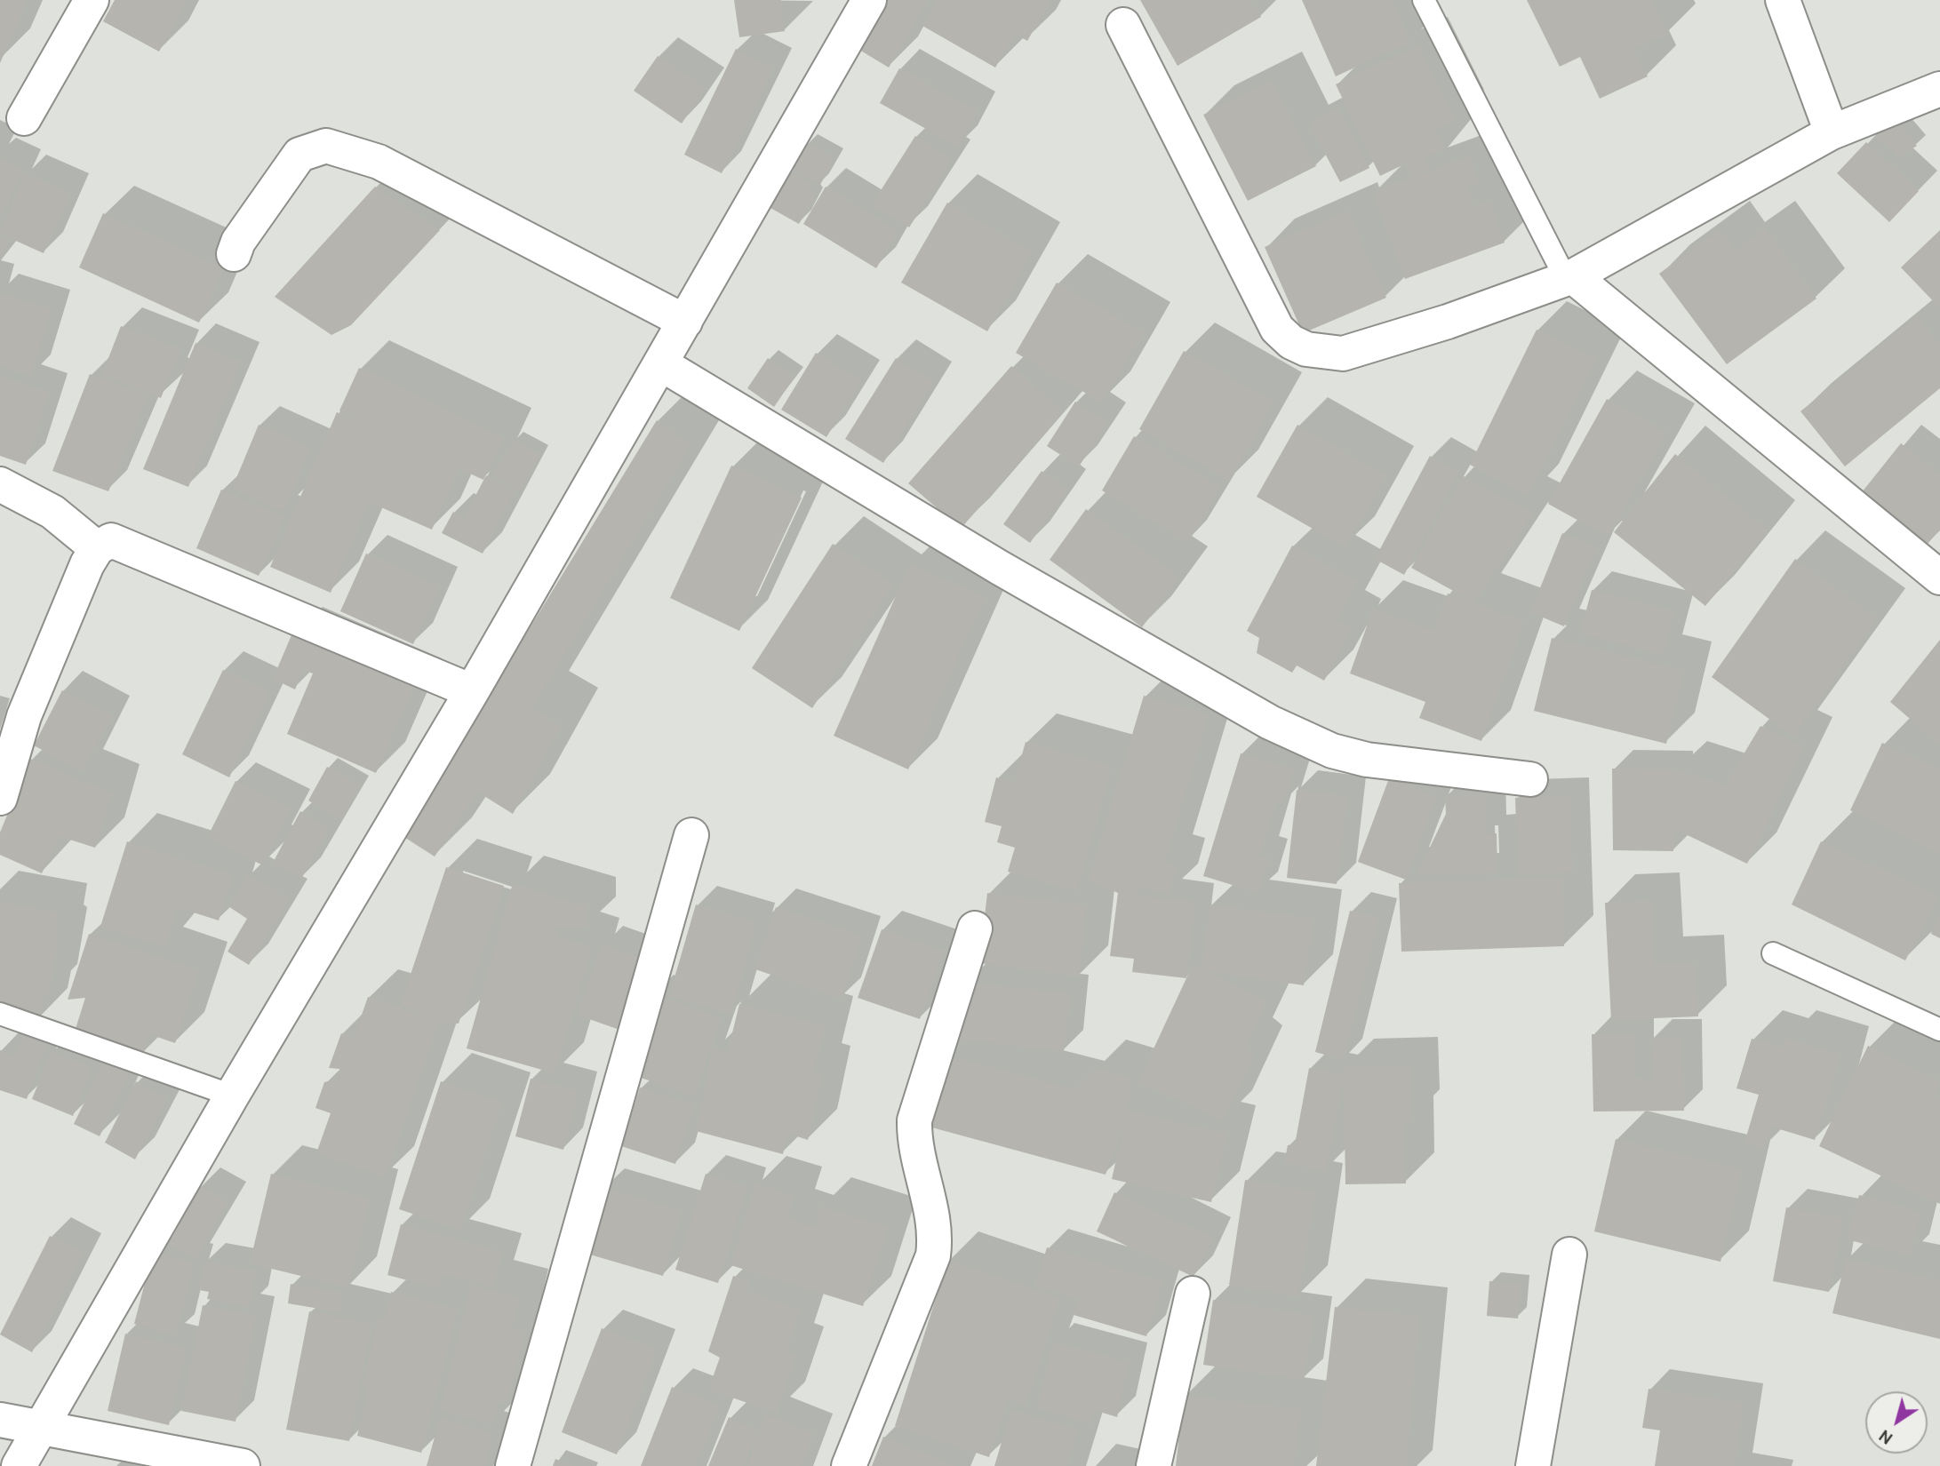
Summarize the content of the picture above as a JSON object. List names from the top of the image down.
{
  "north": "bottom left"
}
